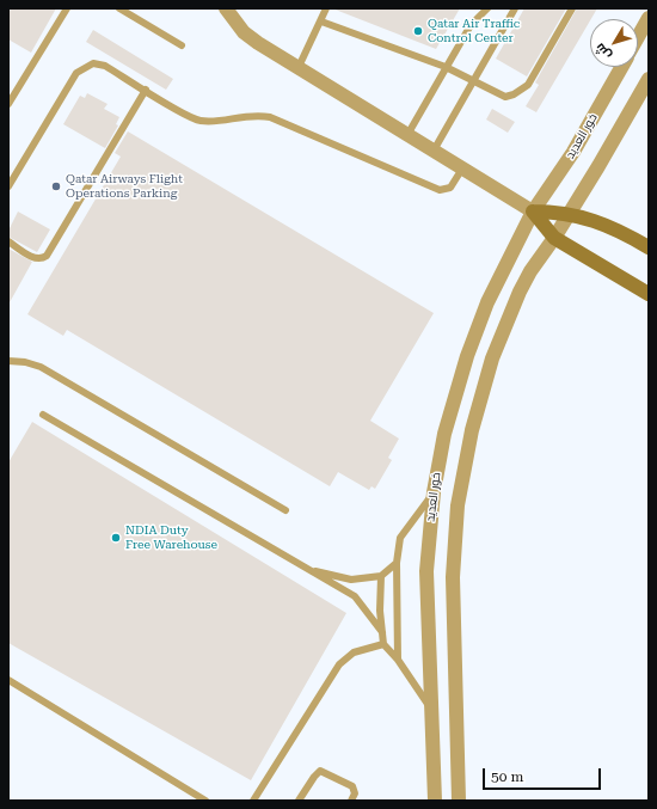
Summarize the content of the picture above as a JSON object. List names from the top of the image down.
{
  "streets": {
    "street": ["خور العديد"]
  },
  "places": ["Qatar Air Traffic Control Center", "Qatar Airways Flight Operations Parking", "NDIA Duty Free Warehouse"],
  "scale_bar": "50 m",
  "north": "bottom left"
}
